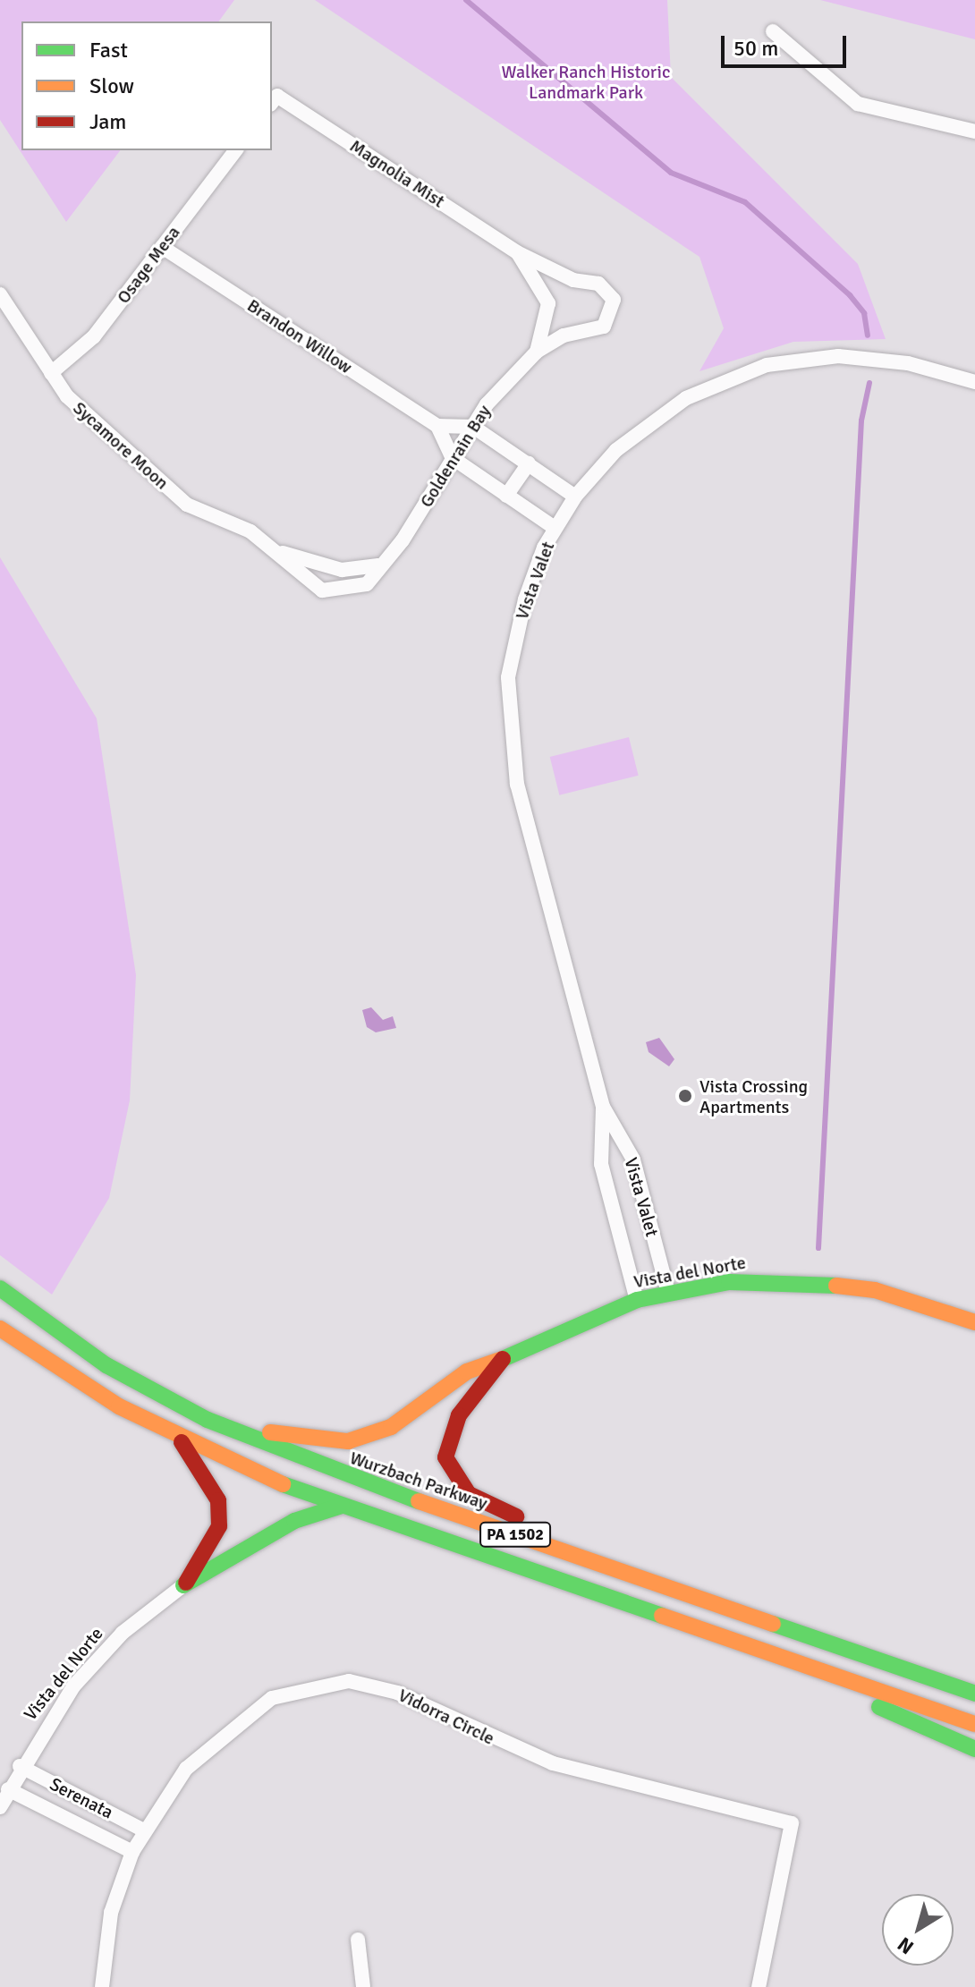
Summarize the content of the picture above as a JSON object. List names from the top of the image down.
{
  "streets": {
    "main road": ["Vista del Norte", "Wurzbach Parkway", "PA 1502"],
    "street": [
      "Magnolia Mist",
      "Osage Mesa",
      "Brandon Willow",
      "Sycamore Moon",
      "Goldenrain Bay",
      "Vista Valet",
      "Vidorra Circle",
      "Serenata"
    ]
  },
  "crossings": [
    ["Magnolia Mist", "Goldenrain Bay"],
    ["Osage Mesa", "Brandon Willow"],
    ["Osage Mesa", "Sycamore Moon"],
    ["Sycamore Moon", "Goldenrain Bay"],
    ["Vista Valet", "Vista del Norte"],
    ["Vista del Norte", "Wurzbach Parkway"],
    ["Vista del Norte", "Serenata"],
    ["Vidorra Circle", "Serenata"]
  ],
  "parks": ["Walker Ranch Historic Landmark Park"],
  "places": ["Vista Crossing Apartments"],
  "legend": ["Fast", "Slow", "Jam"],
  "scale_bar": "50 m",
  "north": "bottom left"
}
